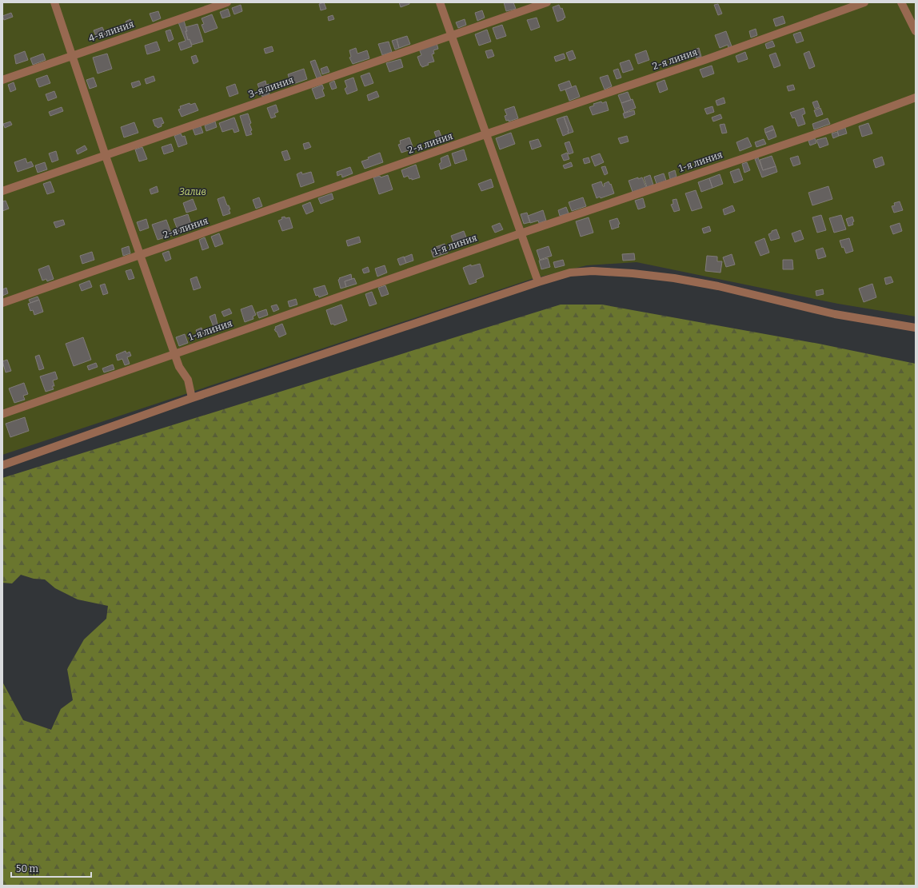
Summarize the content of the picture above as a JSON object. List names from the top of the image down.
{
  "streets": {
    "street": [
      "4-я линия",
      "2-я линия",
      "3-я линия",
      "1-я линия"
    ]
  },
  "parks": ["Залив"],
  "scale_bar": "50 m"
}
